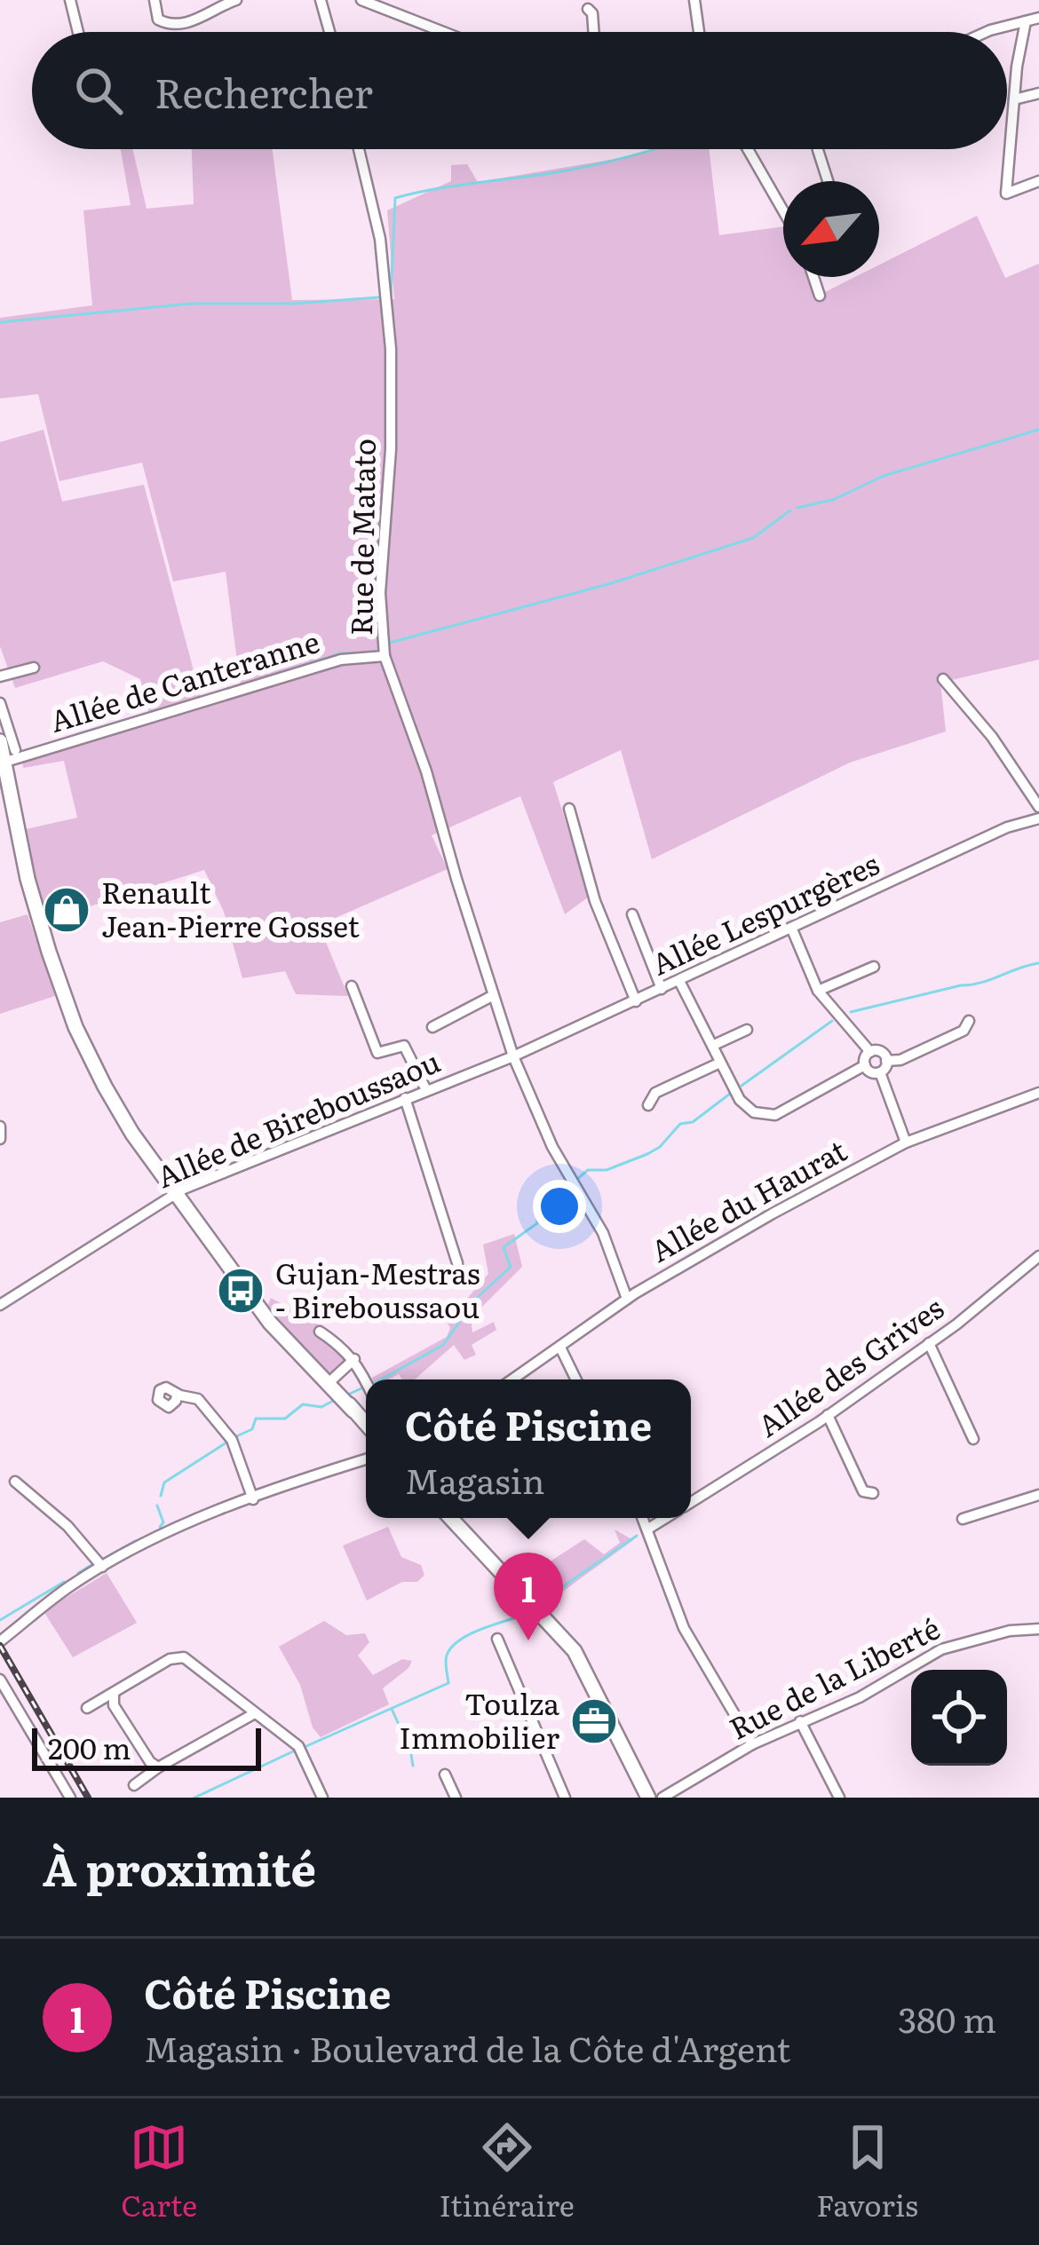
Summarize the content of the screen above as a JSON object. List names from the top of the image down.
{
  "streets": {
    "street": [
      "Rue de Matato",
      "Allée de Canteranne",
      "Allée Lespurgères",
      "Allée de Bireboussaou",
      "Allée du Haurat",
      "Allée des Grives",
      "Rue de la Liberté"
    ]
  },
  "crossings": [
    ["Rue de Matato", "Allée de Canteranne"],
    ["Rue de Matato", "Allée Lespurgères"],
    ["Rue de Matato", "Allée de Bireboussaou"],
    ["Rue de Matato", "Allée du Haurat"],
    ["Allée Lespurgères", "Allée de Bireboussaou"]
  ],
  "places": {
    "shop": ["Renault Jean-Pierre Gosset"],
    "bus stop": ["Gujan-Mestras - Bireboussaou"],
    "office": ["Toulza Immobilier"]
  },
  "scale_bar": "200 m",
  "north": "bottom left",
  "page": {
    "search": "Rechercher",
    "popup": ["Côté Piscine", "Magasin"],
    "pins": "1",
    "scale": "200 m",
    "heading": "À proximité",
    "list": [
      {
        "mark": "1",
        "name": "Côté Piscine",
        "note": "Magasin · Boulevard de la Côte d'Argent",
        "value": "380 m"
      }
    ],
    "nav": ["Carte", "Itinéraire", "Favoris"]
  }
}
